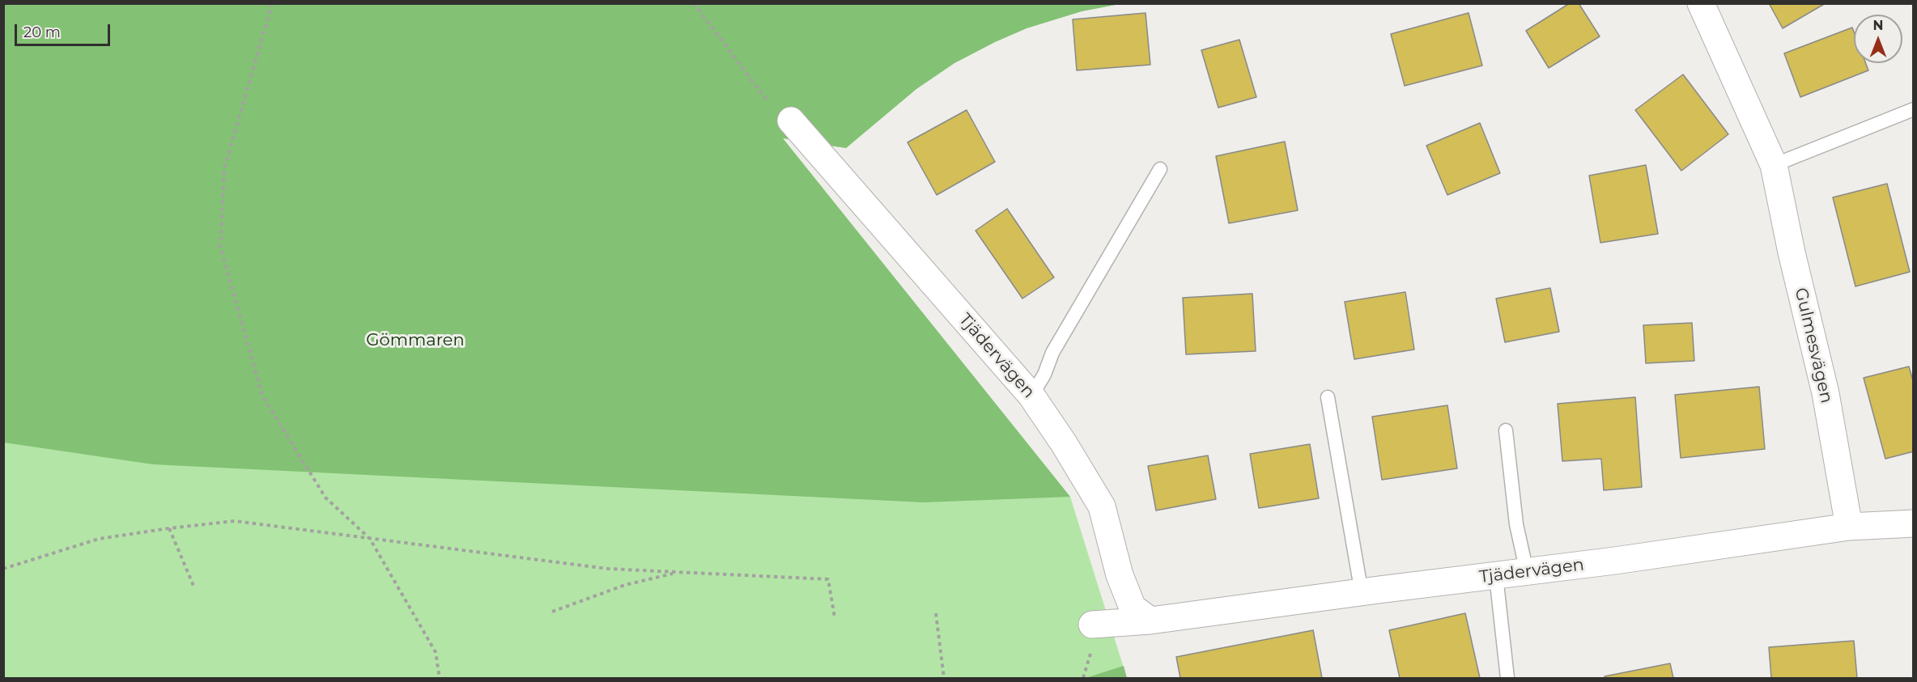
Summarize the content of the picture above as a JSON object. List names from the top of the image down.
{
  "streets": {
    "street": ["Gulmesvägen", "Tjädervägen"]
  },
  "crossings": [
    ["Gulmesvägen", "Tjädervägen"]
  ],
  "parks": ["Gömmaren"],
  "scale_bar": "20 m",
  "north": "top"
}
